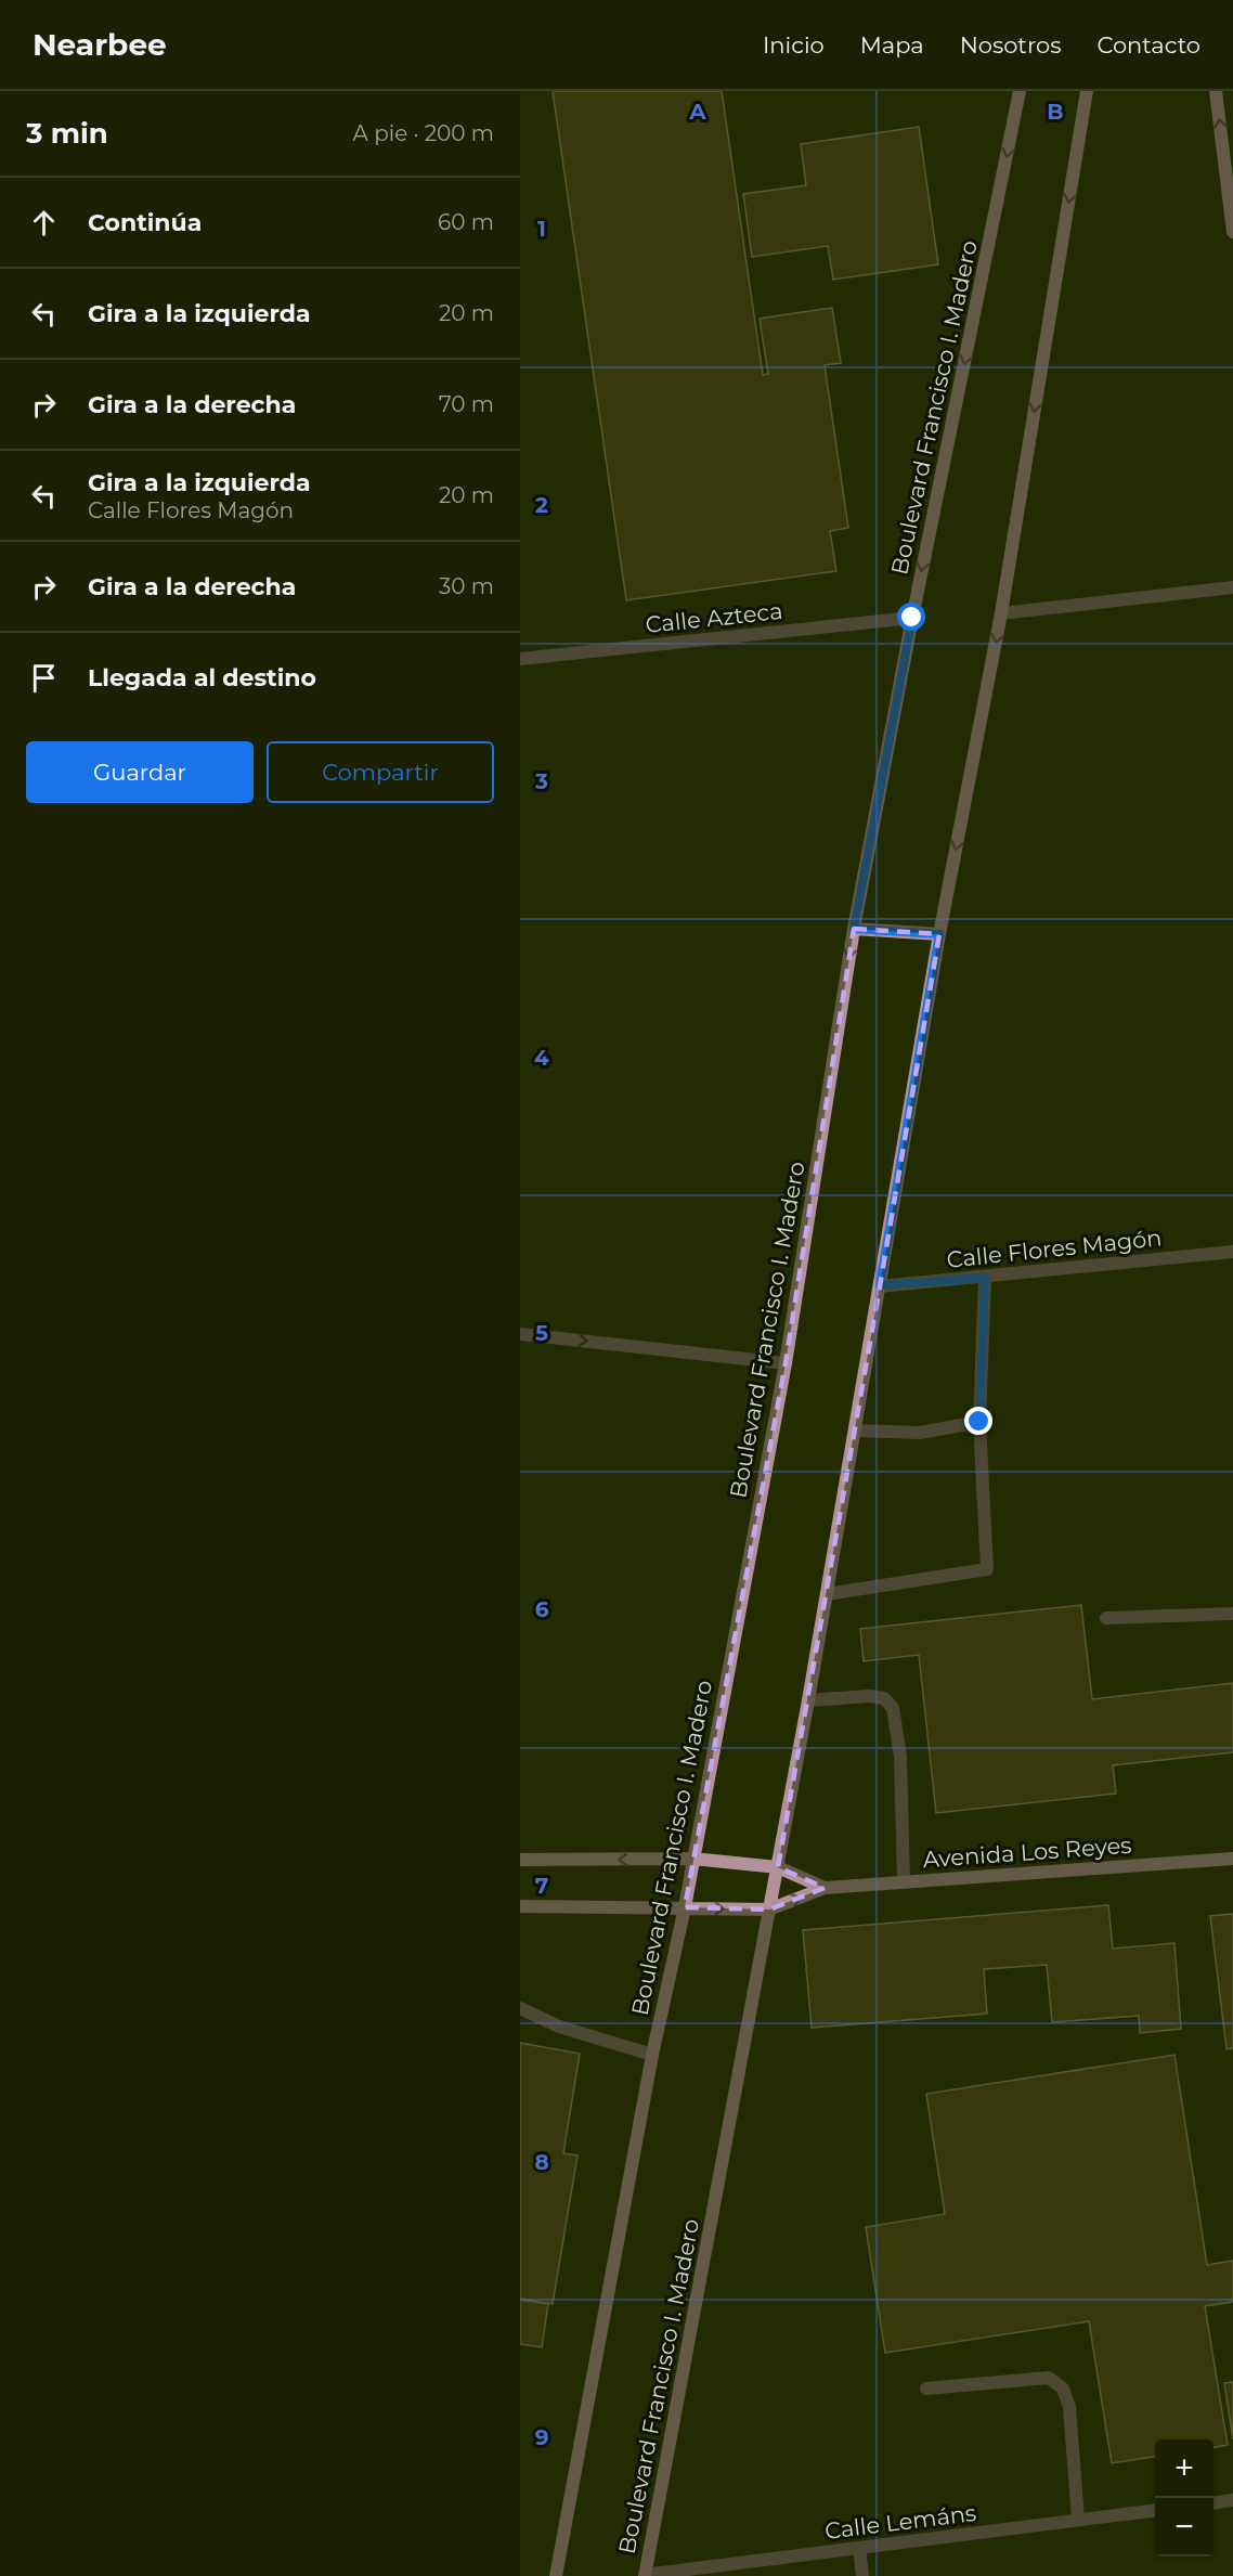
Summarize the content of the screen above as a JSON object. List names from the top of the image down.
{
  "streets": {
    "main road": ["Boulevard Francisco I. Madero", "Avenida Los Reyes"],
    "street": ["Calle Azteca", "Calle Flores Magón", "Calle Lemáns"]
  },
  "crossings": [
    ["Boulevard Francisco I. Madero", "Calle Azteca"],
    ["Boulevard Francisco I. Madero", "Calle Flores Magón"],
    ["Boulevard Francisco I. Madero", "Avenida Los Reyes"],
    ["Boulevard Francisco I. Madero", "Calle Lemáns"]
  ],
  "page": {
    "header": "Nearbee",
    "nav": [
      "Inicio",
      "Mapa",
      "Nosotros",
      "Contacto"
    ],
    "heading": ["3 min", "A pie · 200 m"],
    "list": [
      ["Continúa", "60 m"],
      ["Gira a la izquierda", "20 m"],
      ["Gira a la derecha", "70 m"],
      ["Gira a la izquierda", "Calle Flores Magón", "20 m"],
      ["Gira a la derecha", "30 m"],
      "Llegada al destino"
    ],
    "buttons": ["Guardar", "Compartir"],
    "map_buttons": ["+", "−"]
  },
  "grid": {
    "columns": ["A", "B"],
    "rows": [
      "1",
      "2",
      "3",
      "4",
      "5",
      "6",
      "7",
      "8",
      "9"
    ]
  }
}
